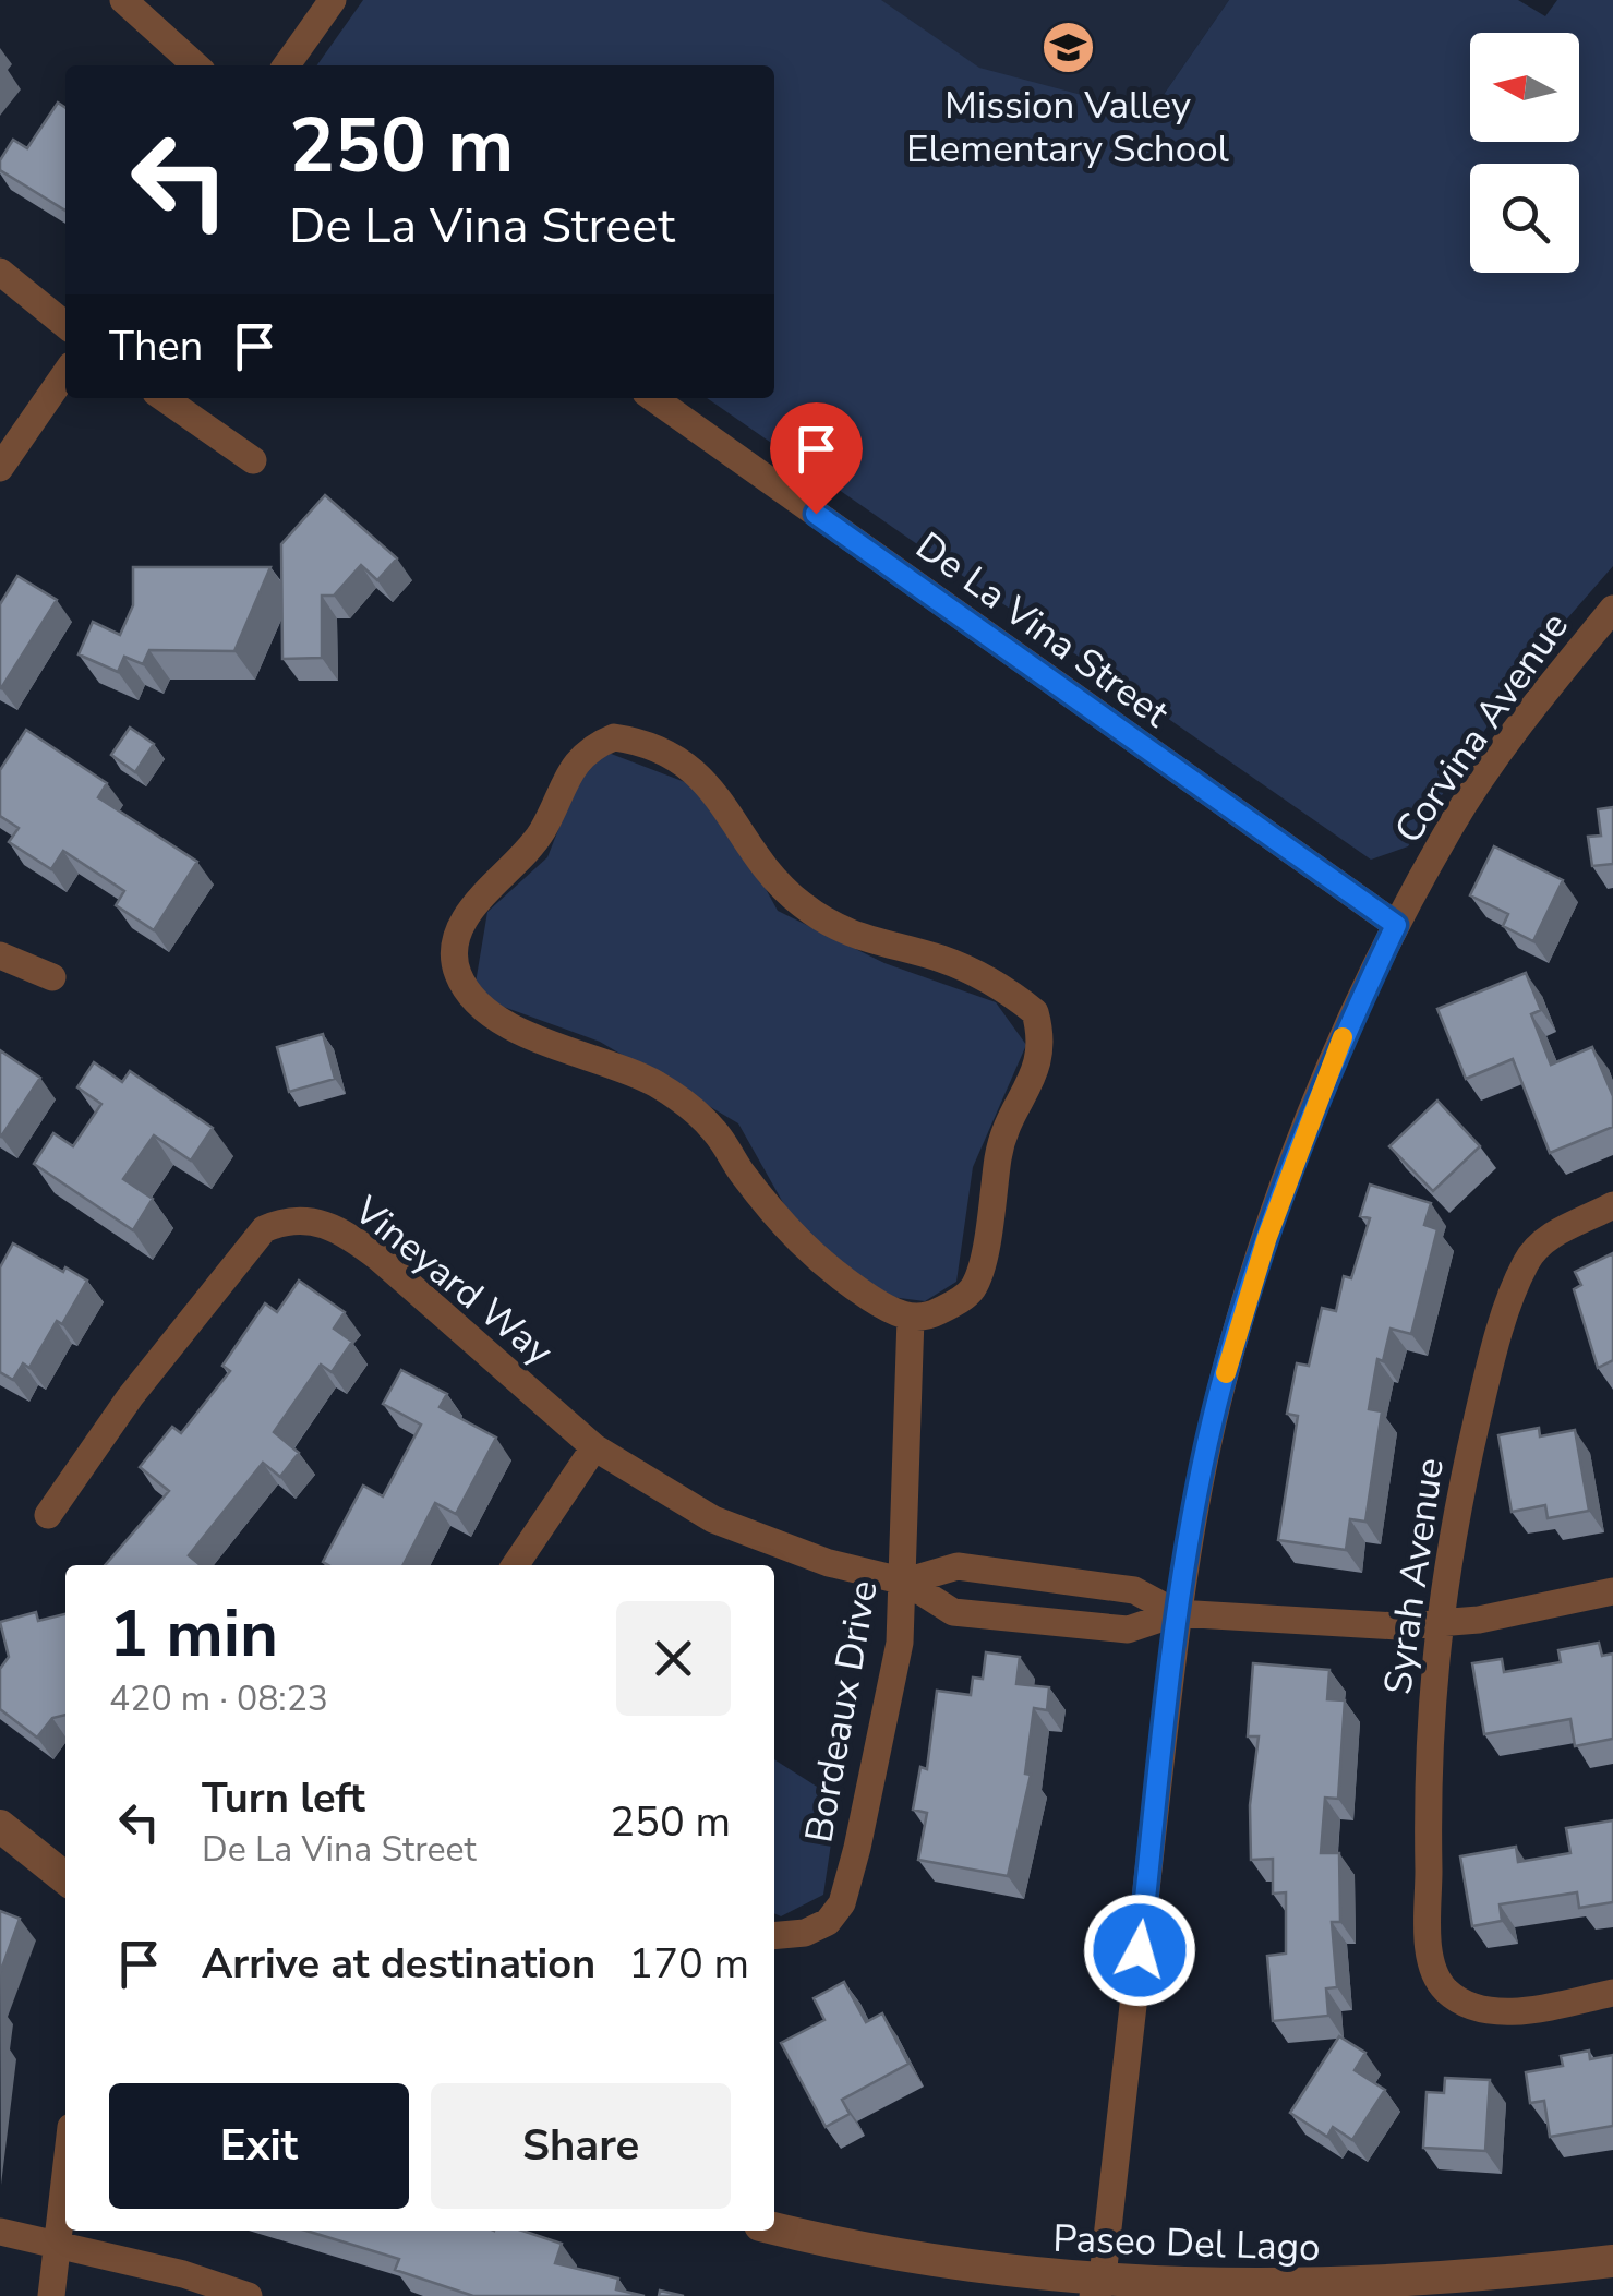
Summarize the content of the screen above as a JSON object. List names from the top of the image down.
{
  "streets": {
    "street": [
      "De La Vina Street",
      "Corvina Avenue",
      "Vineyard Way",
      "Syrah Avenue",
      "Bordeaux Drive",
      "Paseo Del Lago"
    ]
  },
  "crossings": [
    ["De La Vina Street", "Corvina Avenue"],
    ["Corvina Avenue", "Vineyard Way"],
    ["Corvina Avenue", "Paseo Del Lago"],
    ["Vineyard Way", "Bordeaux Drive"]
  ],
  "places": {
    "school or university": ["Mission Valley Elementary School"]
  },
  "north": "left",
  "page": {
    "turn": ["250 m", "De La Vina Street"],
    "then": "Then",
    "heading": ["1 min", "420 m · 08:23"],
    "list": [
      {
        "name": "Turn left",
        "note": "De La Vina Street",
        "value": "250 m"
      },
      {
        "name": "Arrive at destination",
        "value": "170 m"
      }
    ],
    "buttons": ["Exit", "Share"]
  }
}
